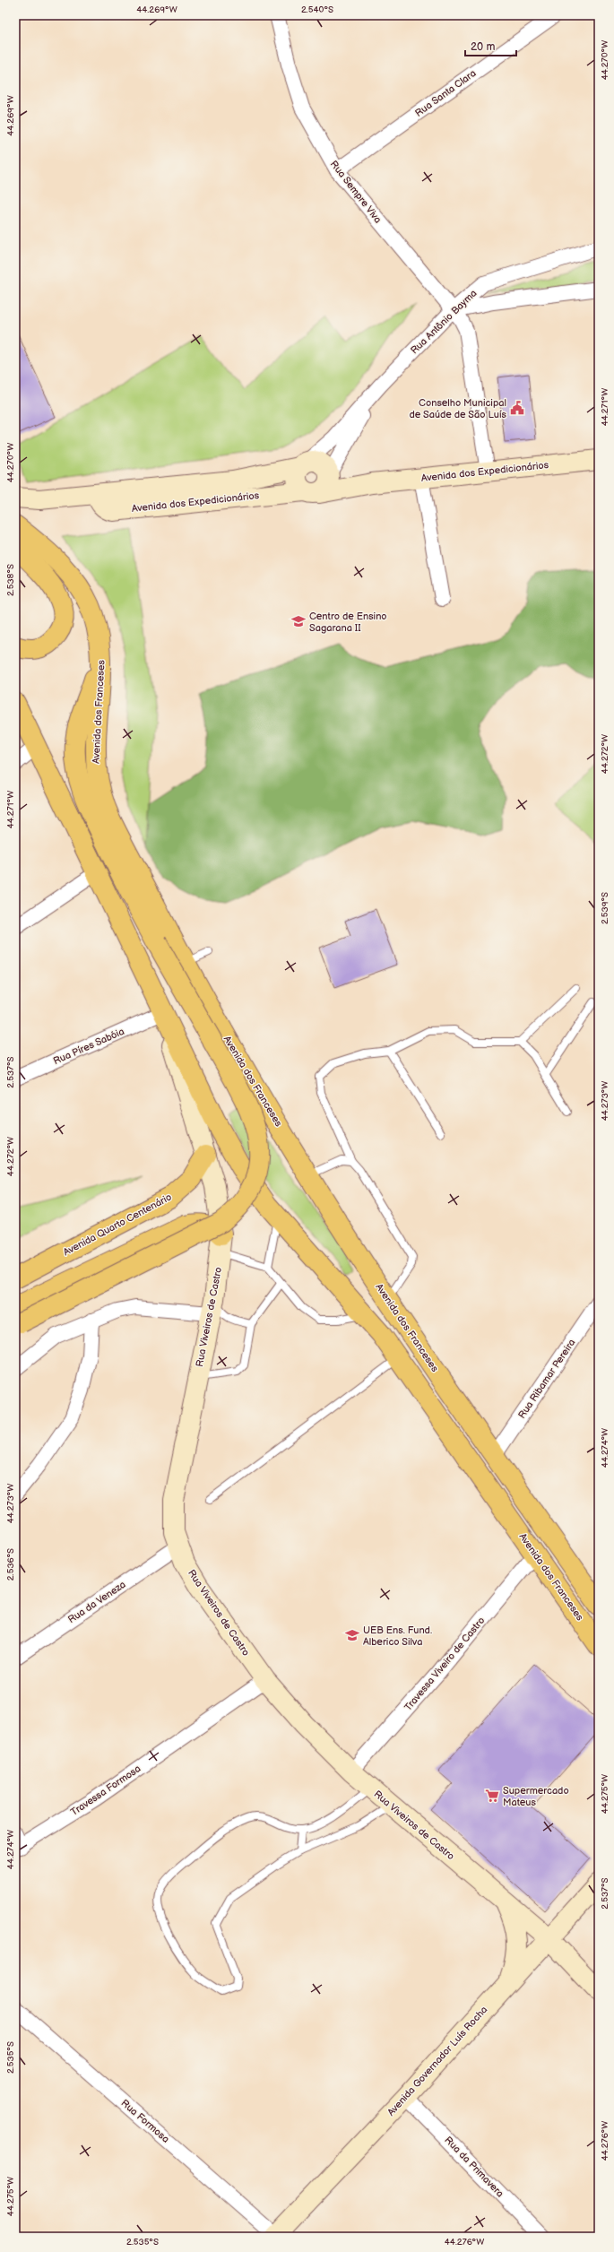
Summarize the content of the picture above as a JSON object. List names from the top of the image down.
{
  "streets": {
    "main road": [
      "Avenida dos Expedicionários",
      "Avenida dos Franceses",
      "Avenida Quarto Centenário",
      "Rua Viveiros de Castro",
      "Avenida Governador Luís Rocha"
    ],
    "street": [
      "Rua Santa Clara",
      "Rua Sempre Viva",
      "Rua Antônio Bayma",
      "Rua Píres Sabóia",
      "Rua Ribamar Pereira",
      "Rua da Veneza",
      "Travessa Viveiro de Castro",
      "Travessa Formosa",
      "Rua Formosa",
      "Rua da Primavera"
    ]
  },
  "crossings": [
    ["Rua Santa Clara", "Rua Sempre Viva"],
    ["Rua Sempre Viva", "Rua Antônio Bayma"],
    ["Rua Sempre Viva", "Avenida dos Expedicionários"],
    ["Rua Antônio Bayma", "Avenida dos Expedicionários"],
    ["Avenida dos Franceses", "Rua Píres Sabóia"],
    ["Avenida dos Franceses", "Rua Viveiros de Castro"],
    ["Avenida dos Franceses", "Rua Ribamar Pereira"],
    ["Avenida dos Franceses", "Travessa Viveiro de Castro"],
    ["Rua Píres Sabóia", "Rua Viveiros de Castro"],
    ["Avenida Quarto Centenário", "Rua Viveiros de Castro"],
    ["Rua Viveiros de Castro", "Rua da Veneza"],
    ["Rua Viveiros de Castro", "Travessa Viveiro de Castro"],
    ["Rua Viveiros de Castro", "Travessa Formosa"],
    ["Rua Viveiros de Castro", "Avenida Governador Luís Rocha"],
    ["Avenida Governador Luís Rocha", "Rua Formosa"],
    ["Avenida Governador Luís Rocha", "Rua da Primavera"]
  ],
  "places": {
    "public building": ["Conselho Municipal de Saúde de São Luís"],
    "school or university": ["Centro de Ensino Sagarana II", "UEB Ens. Fund. Alberico Silva"],
    "supermarket": ["Supermercado Mateus"]
  },
  "scale_bar": "20 m",
  "coordinates": [
    "44.269°W",
    "2.540°S",
    "44.270°W",
    "44.271°W",
    "2.538°S",
    "44.272°W",
    "2.539°S",
    "2.537°S",
    "44.273°W",
    "44.274°W",
    "2.536°S",
    "44.275°W",
    "2.535°S",
    "44.276°W"
  ]
}
